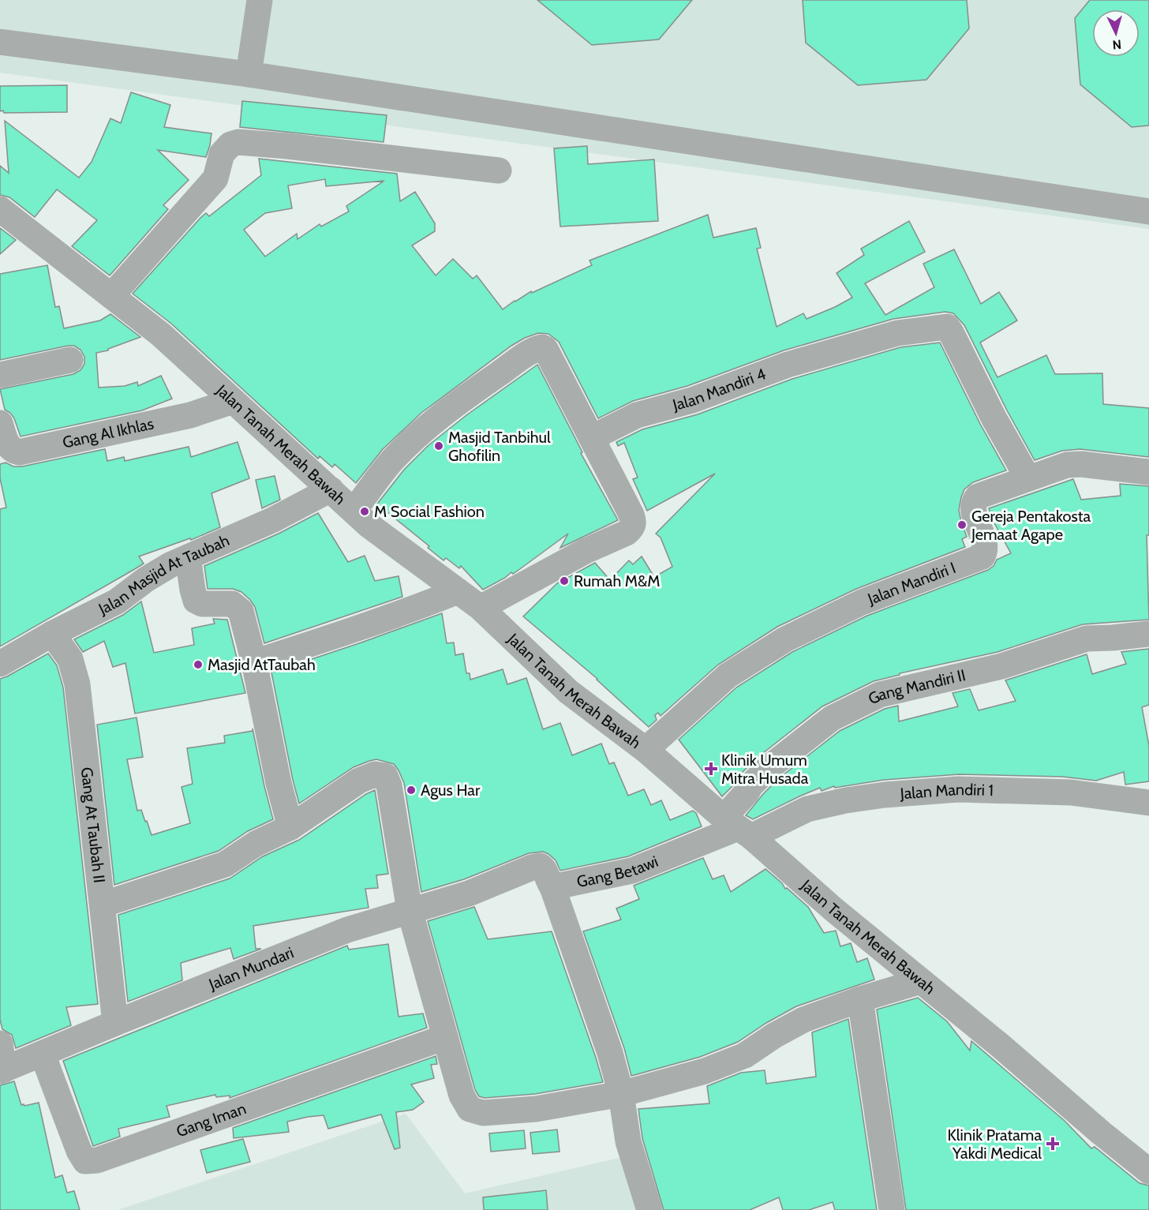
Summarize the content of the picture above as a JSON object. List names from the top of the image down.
{
  "streets": {
    "street": [
      "Jalan Mandiri 4",
      "Gang Al Ikhlas",
      "Jalan Tanah Merah Bawah",
      "Jalan Masjid At Taubah",
      "Jalan Mandiri I",
      "Gang Mandiri II",
      "Jalan Mandiri 1",
      "Gang At Taubah II",
      "Gang Betawi",
      "Jalan Mundari",
      "Gang Iman"
    ]
  },
  "crossings": [
    ["Jalan Mandiri 4", "Jalan Mandiri I"],
    ["Gang Al Ikhlas", "Jalan Tanah Merah Bawah"],
    ["Jalan Tanah Merah Bawah", "Jalan Masjid At Taubah"],
    ["Jalan Tanah Merah Bawah", "Jalan Mandiri I"],
    ["Jalan Tanah Merah Bawah", "Gang Mandiri II"],
    ["Jalan Tanah Merah Bawah", "Jalan Mandiri 1"],
    ["Jalan Tanah Merah Bawah", "Gang Betawi"],
    ["Jalan Masjid At Taubah", "Gang At Taubah II"],
    ["Gang Mandiri II", "Jalan Mandiri 1"],
    ["Gang Mandiri II", "Gang Betawi"],
    ["Jalan Mandiri 1", "Gang Betawi"],
    ["Gang At Taubah II", "Jalan Mundari"],
    ["Gang Betawi", "Jalan Mundari"],
    ["Jalan Mundari", "Gang Iman"]
  ],
  "places": {
    "other": [
      "Masjid Tanbihul Ghofilin",
      "M Social Fashion",
      "Gereja Pentakosta Jemaat Agape",
      "Rumah M&M",
      "Masjid AtTaubah",
      "Agus Har"
    ],
    "health": ["Klinik Umum Mitra Husada", "Klinik Pratama Yakdi Medical"]
  },
  "north": "bottom"
}
